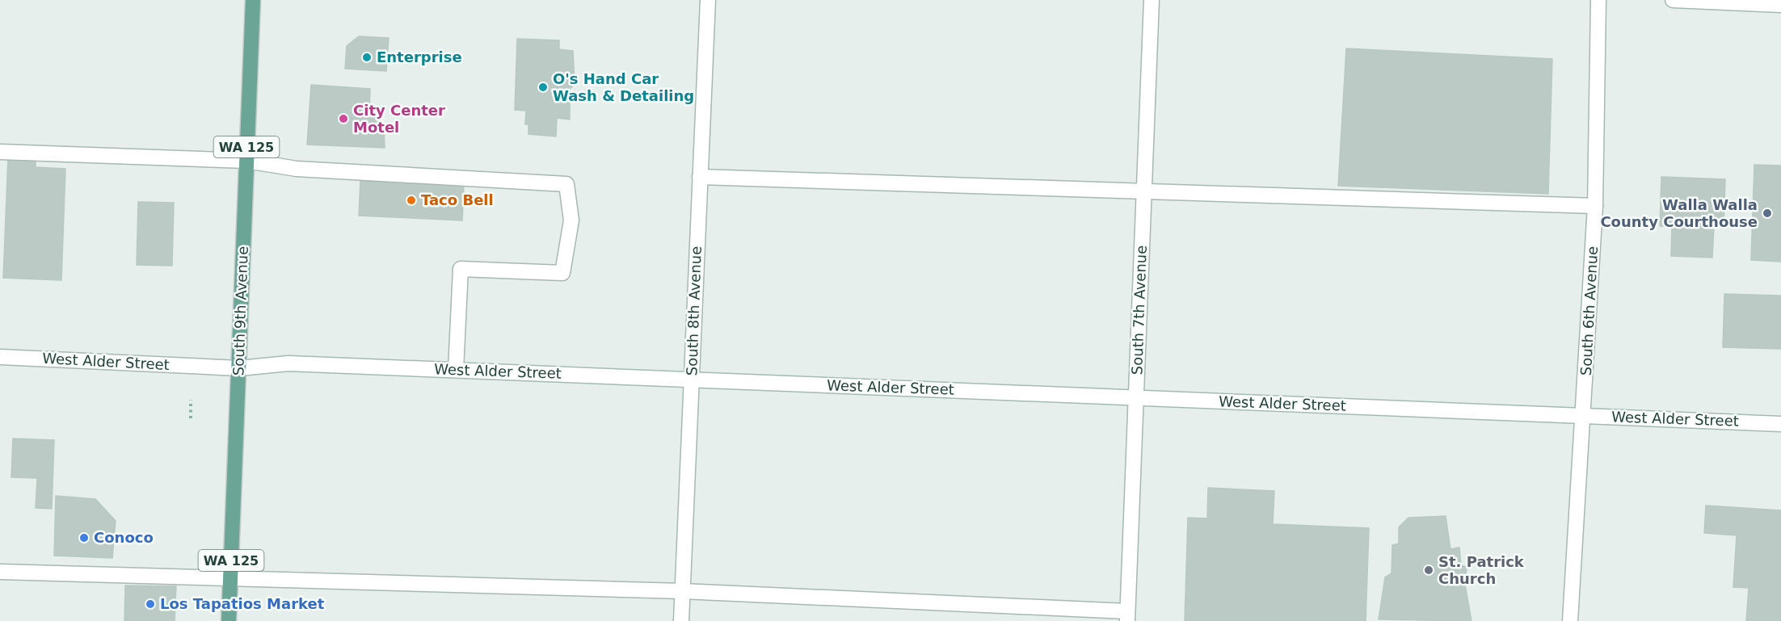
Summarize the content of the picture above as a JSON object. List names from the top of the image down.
{
  "streets": {
    "main road": ["WA 125", "South 9th Avenue"],
    "street": [
      "South 7th Avenue",
      "South 8th Avenue",
      "South 6th Avenue",
      "West Alder Street"
    ]
  },
  "crossings": [
    ["South 7th Avenue", "West Alder Street"],
    ["South 9th Avenue", "West Alder Street"],
    ["South 8th Avenue", "West Alder Street"],
    ["South 6th Avenue", "West Alder Street"]
  ],
  "places": [
    "Enterprise",
    "O's Hand Car Wash & Detailing",
    "City Center Motel",
    "Taco Bell",
    "Walla Walla County Courthouse",
    "Conoco",
    "St. Patrick Church",
    "Los Tapatios Market"
  ]
}
